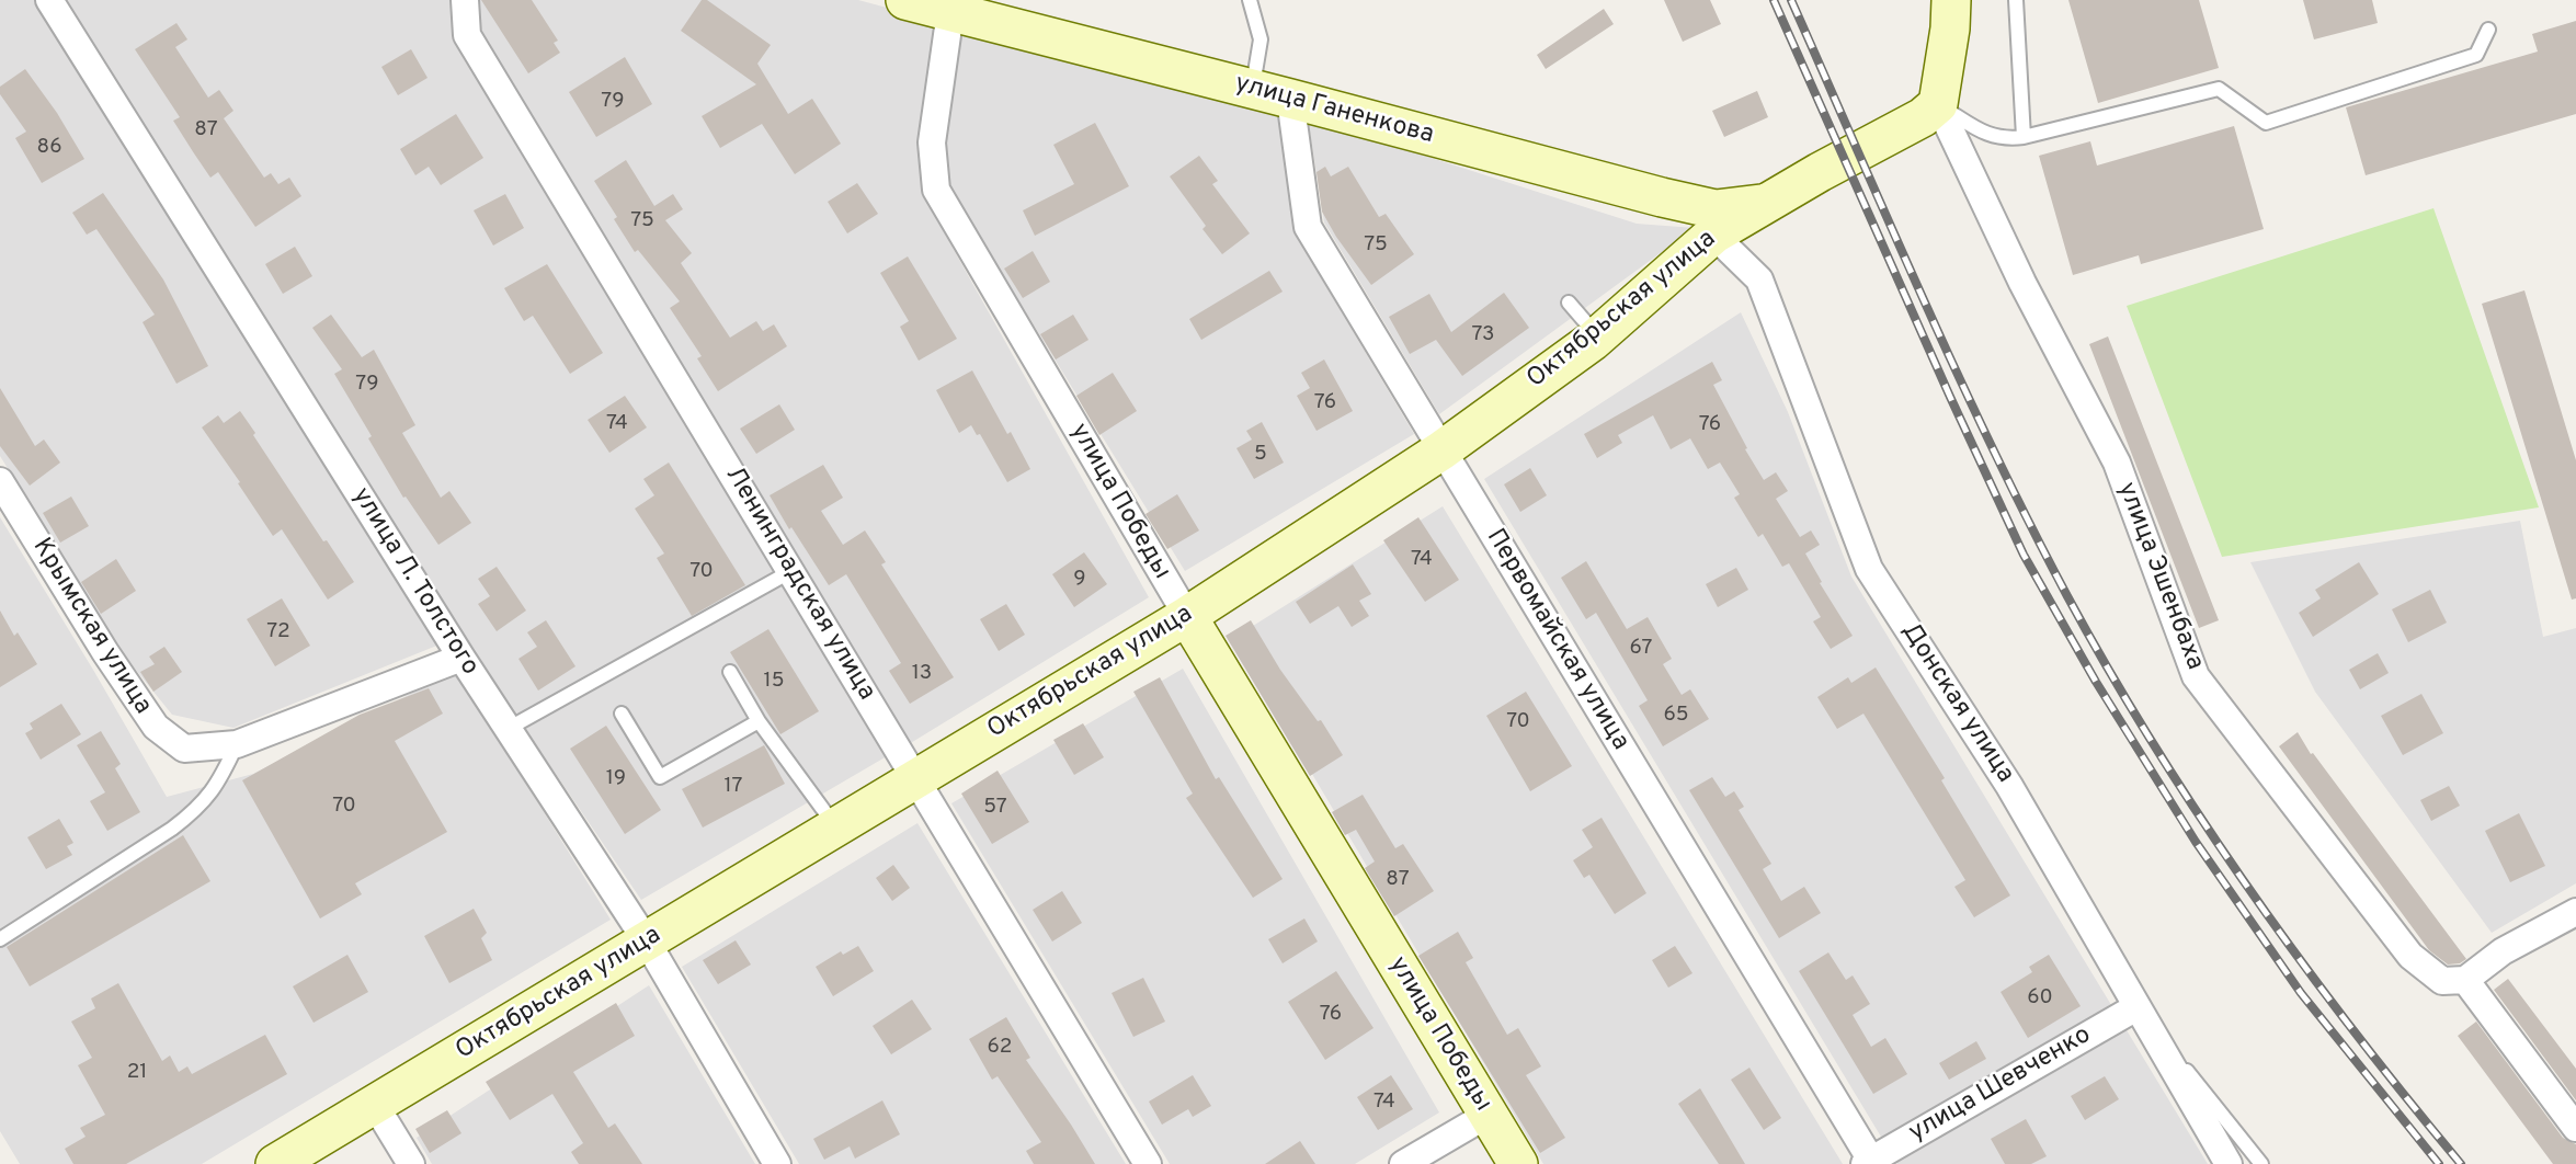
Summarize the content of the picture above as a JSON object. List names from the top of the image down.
{
  "streets": {
    "main road": ["улица Ганенкова", "Октябрьская улица", "улица Победы"],
    "street": [
      "улица Эшенбаха",
      "улица Л. Толстого",
      "Ленинградская улица",
      "Крымская улица",
      "Первомайская улица",
      "Донская улица",
      "улица Шевченко"
    ]
  },
  "crossings": [
    ["улица Ганенкова", "Октябрьская улица"],
    ["улица Ганенкова", "улица Победы"],
    ["улица Ганенкова", "Первомайская улица"],
    ["Октябрьская улица", "улица Победы"],
    ["Октябрьская улица", "улица Эшенбаха"],
    ["Октябрьская улица", "улица Л. Толстого"],
    ["Октябрьская улица", "Ленинградская улица"],
    ["Октябрьская улица", "Первомайская улица"],
    ["Октябрьская улица", "Донская улица"],
    ["улица Л. Толстого", "Крымская улица"],
    ["Первомайская улица", "улица Шевченко"],
    ["Донская улица", "улица Шевченко"]
  ],
  "house_numbers": [
    "79",
    "87",
    "86",
    "75",
    "75",
    "73",
    "79",
    "76",
    "74",
    "76",
    "5",
    "74",
    "70",
    "9",
    "72",
    "67",
    "13",
    "15",
    "65",
    "70",
    "19",
    "17",
    "70",
    "57",
    "87",
    "60",
    "76",
    "62",
    "21",
    "74"
  ]
}
